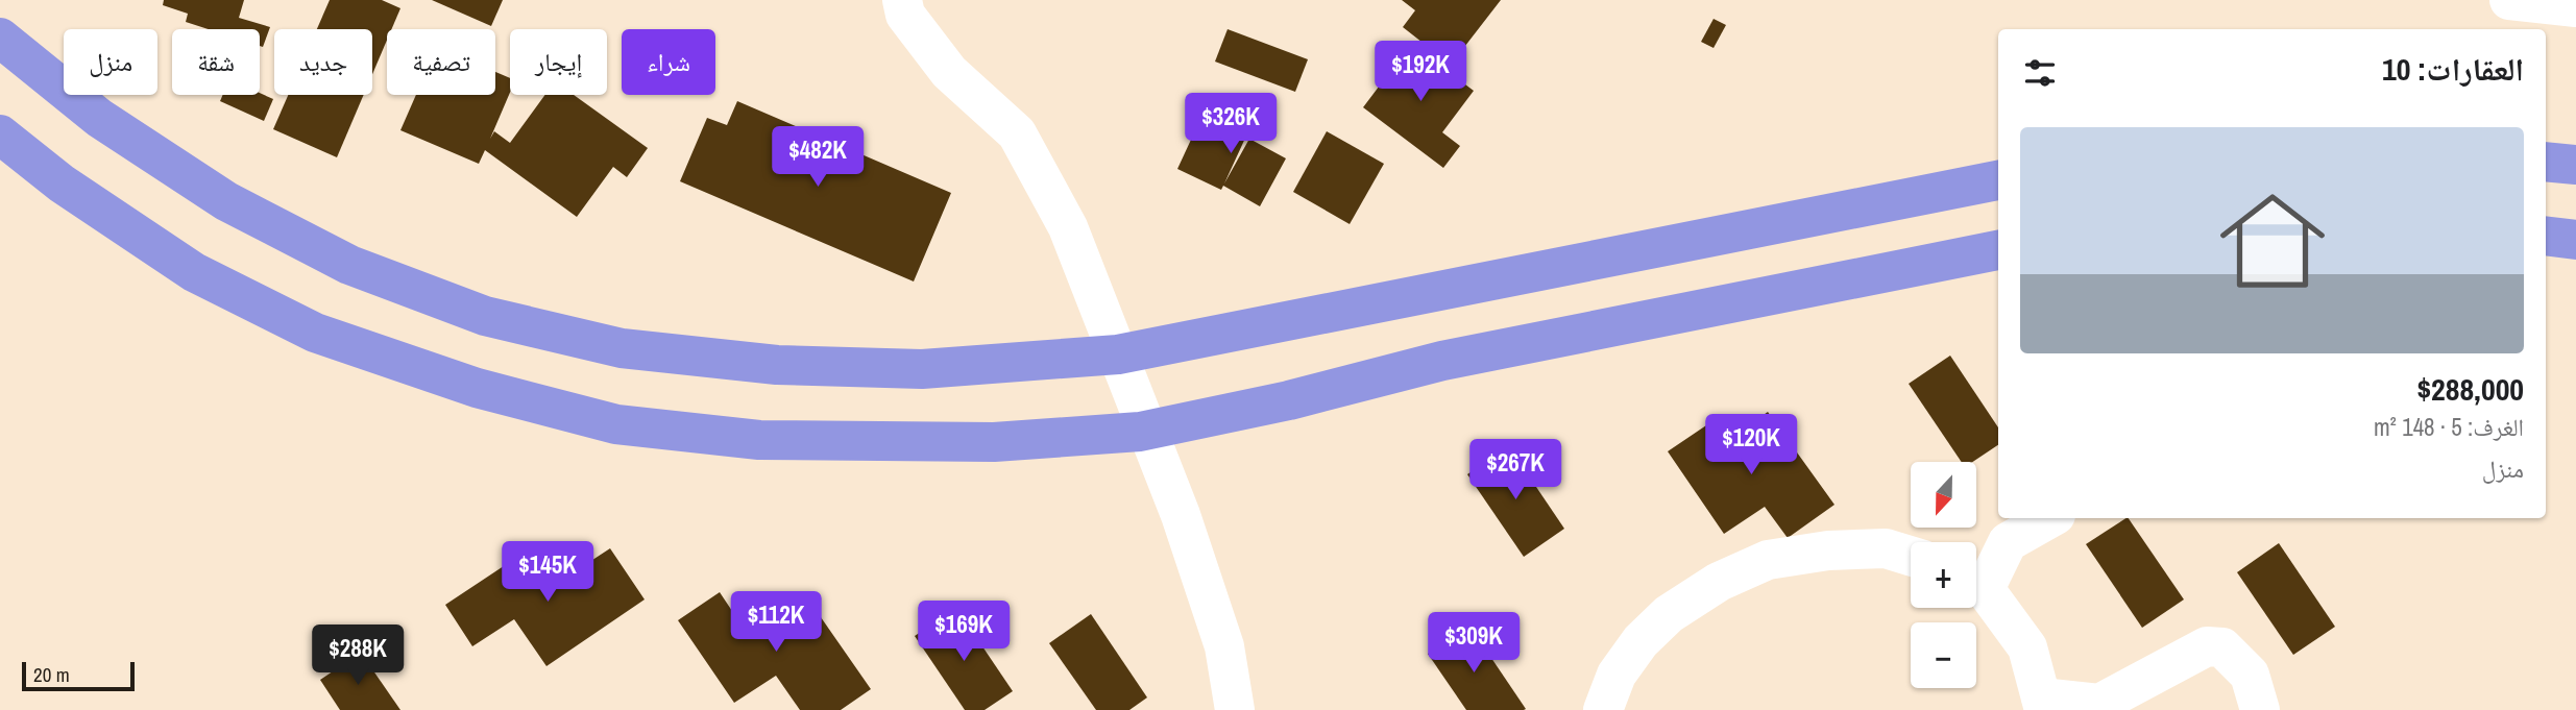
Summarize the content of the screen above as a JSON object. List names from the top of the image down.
{
  "scale_bar": "20 m",
  "north": "bottom",
  "page": {
    "chip": [
      "شراء",
      "إيجار",
      "تصفية",
      "جديد",
      "شقة",
      "منزل"
    ],
    "heading": "العقارات: 10",
    "price": [
      "$192K",
      "$326K",
      "$482K",
      "$120K",
      "$267K",
      "$145K",
      "$112K",
      "$169K",
      "$309K",
      "$288K"
    ],
    "list": [
      {
        "name": "$288,000",
        "note": "الغرف: 5 · 148 m² · منزل"
      }
    ],
    "map_buttons": ["+", "−"],
    "scale": "20 m"
  }
}
